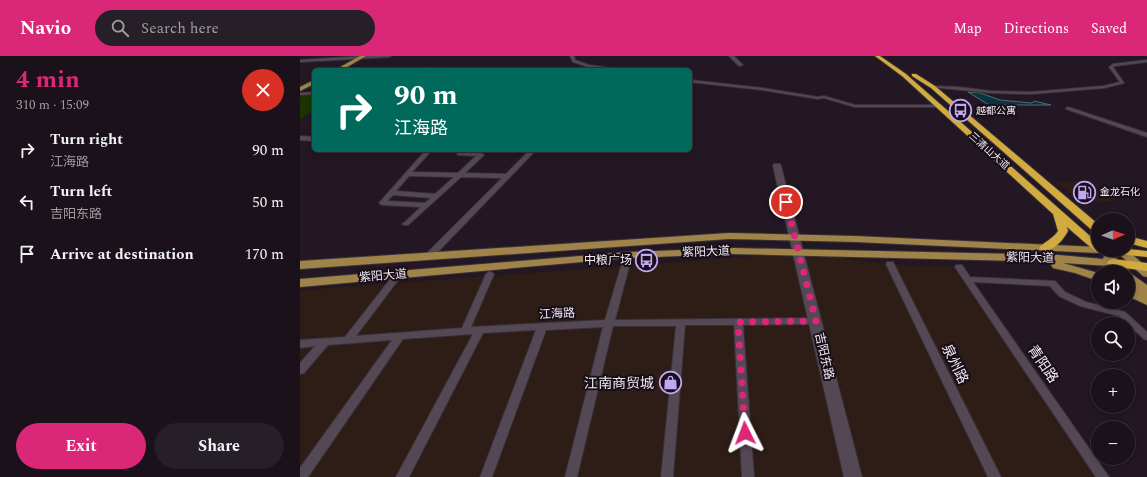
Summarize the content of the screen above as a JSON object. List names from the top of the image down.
{
  "streets": {
    "highway": ["三清山大道"],
    "main road": ["紫阳大道", "吉阳东路"],
    "street": ["江海路", "泉州路", "青阳路"]
  },
  "crossings": [
    ["三清山大道", "紫阳大道"],
    ["紫阳大道", "吉阳东路"],
    ["江海路", "吉阳东路"]
  ],
  "places": {
    "bus stop": ["越都公寓", "中粮广场"],
    "fuel station": ["金龙石化"],
    "shop": ["江南商贸城"]
  },
  "north": "right",
  "page": {
    "header": "Navio",
    "search": "Search here",
    "nav": ["Map", "Directions", "Saved"],
    "heading": ["4 min", "310 m · 15:09"],
    "turn": ["90 m", "江海路"],
    "list": [
      {
        "name": "Turn right",
        "note": "江海路",
        "value": "90 m"
      },
      {
        "name": "Turn left",
        "note": "吉阳东路",
        "value": "50 m"
      },
      {
        "name": "Arrive at destination",
        "value": "170 m"
      }
    ],
    "map_buttons": ["+", "−"],
    "buttons": ["Exit", "Share"]
  }
}
